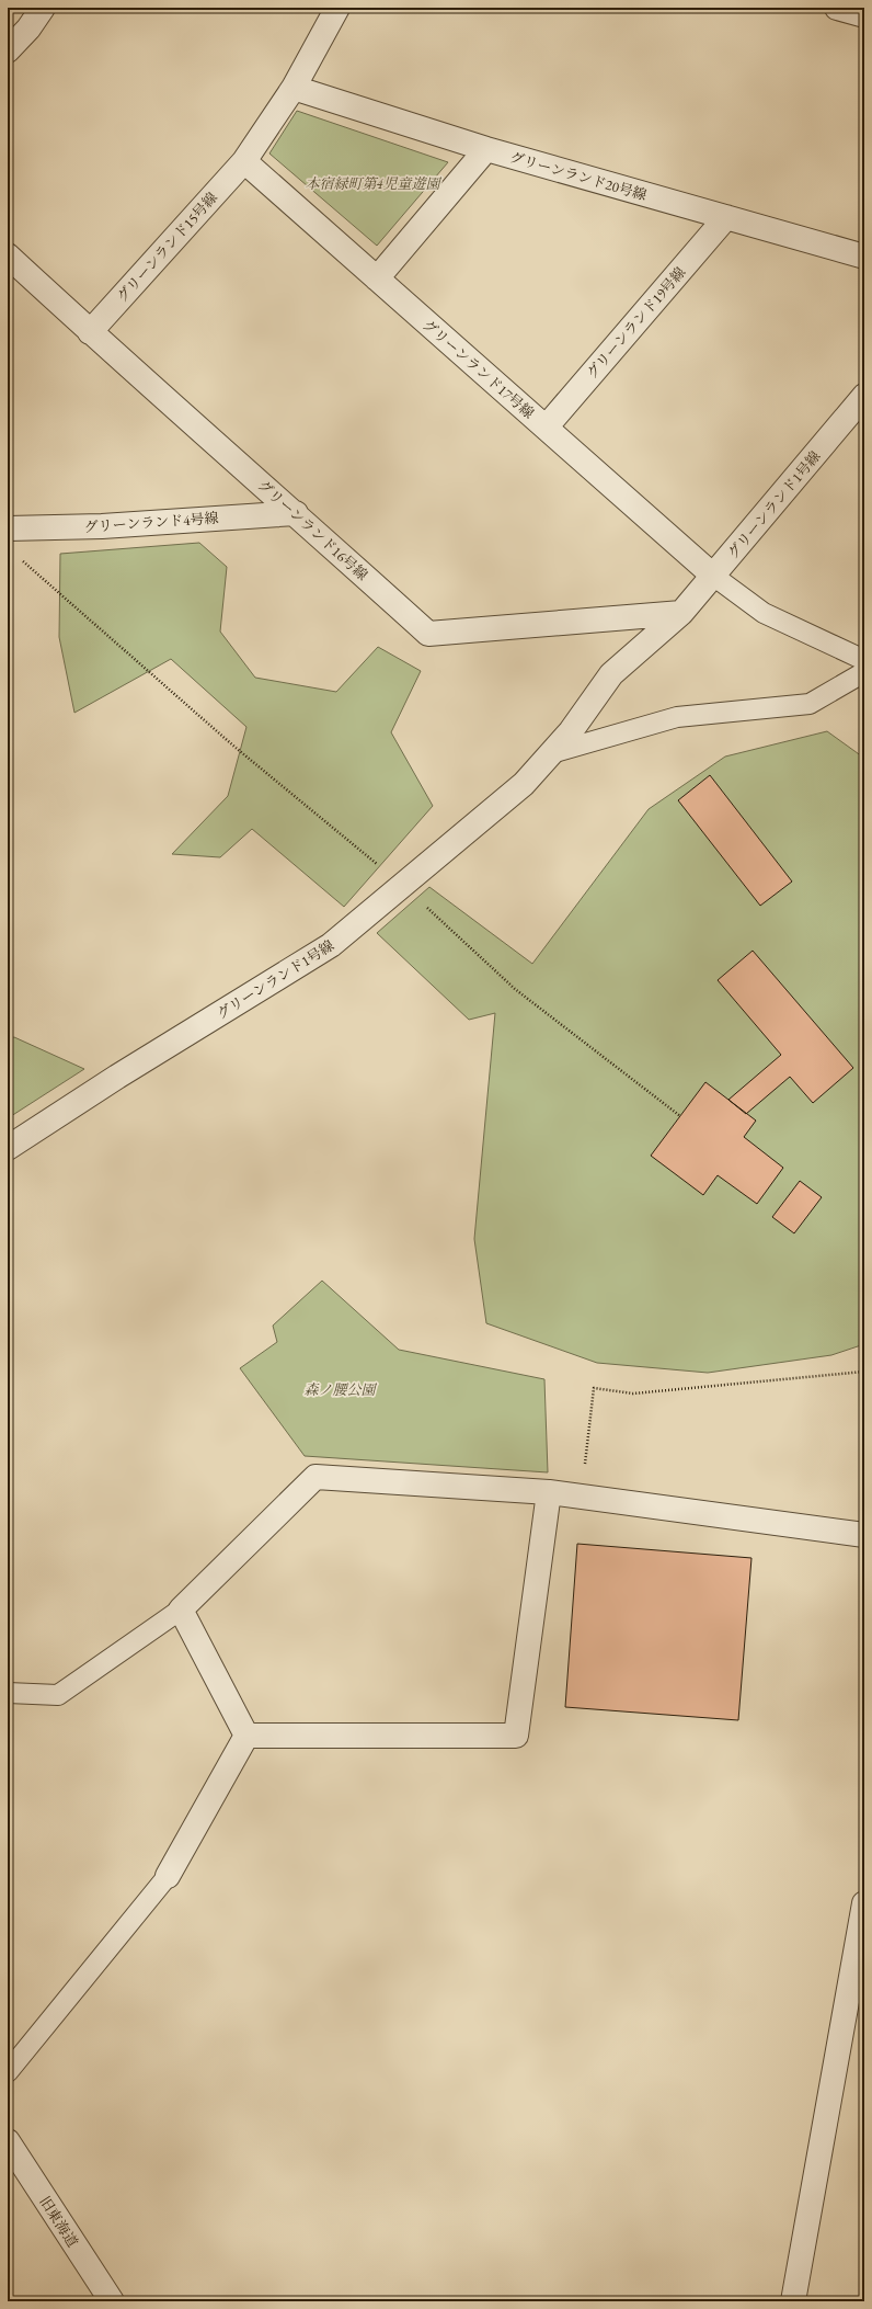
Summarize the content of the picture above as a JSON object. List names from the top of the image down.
{
  "streets": {
    "street": [
      "グリーンランド20号線",
      "グリーンランド15号線",
      "グリーンランド19号線",
      "グリーンランド17号線",
      "グリーンランド1号線",
      "グリーンランド4号線",
      "グリーンランド16号線",
      "旧東海道"
    ]
  },
  "crossings": [
    ["グリーンランド20号線", "グリーンランド15号線"],
    ["グリーンランド20号線", "グリーンランド19号線"],
    ["グリーンランド15号線", "グリーンランド17号線"],
    ["グリーンランド15号線", "グリーンランド16号線"],
    ["グリーンランド19号線", "グリーンランド17号線"],
    ["グリーンランド17号線", "グリーンランド1号線"],
    ["グリーンランド1号線", "グリーンランド16号線"],
    ["グリーンランド4号線", "グリーンランド16号線"]
  ],
  "parks": ["本宿緑町第4児童遊園", "森ノ腰公園"]
}
